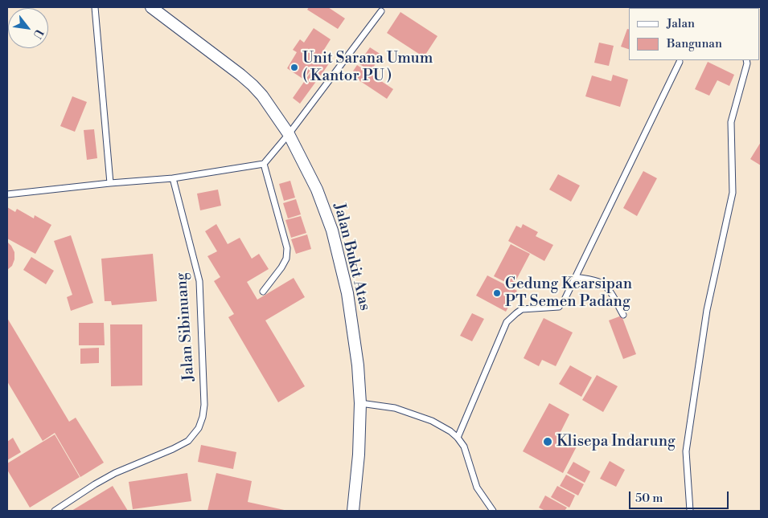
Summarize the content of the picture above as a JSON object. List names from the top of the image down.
{
  "streets": {
    "street": ["Jalan Bukit Atas"],
    "lane": ["Jalan Sibinuang"]
  },
  "places": ["Unit Sarana Umum ( Kantor PU )", "Gedung Kearsipan PT Semen Padang", "Klisepa Indarung"],
  "legend": ["Jalan", "Bangunan"],
  "scale_bar": "50 m",
  "north": "bottom right"
}
